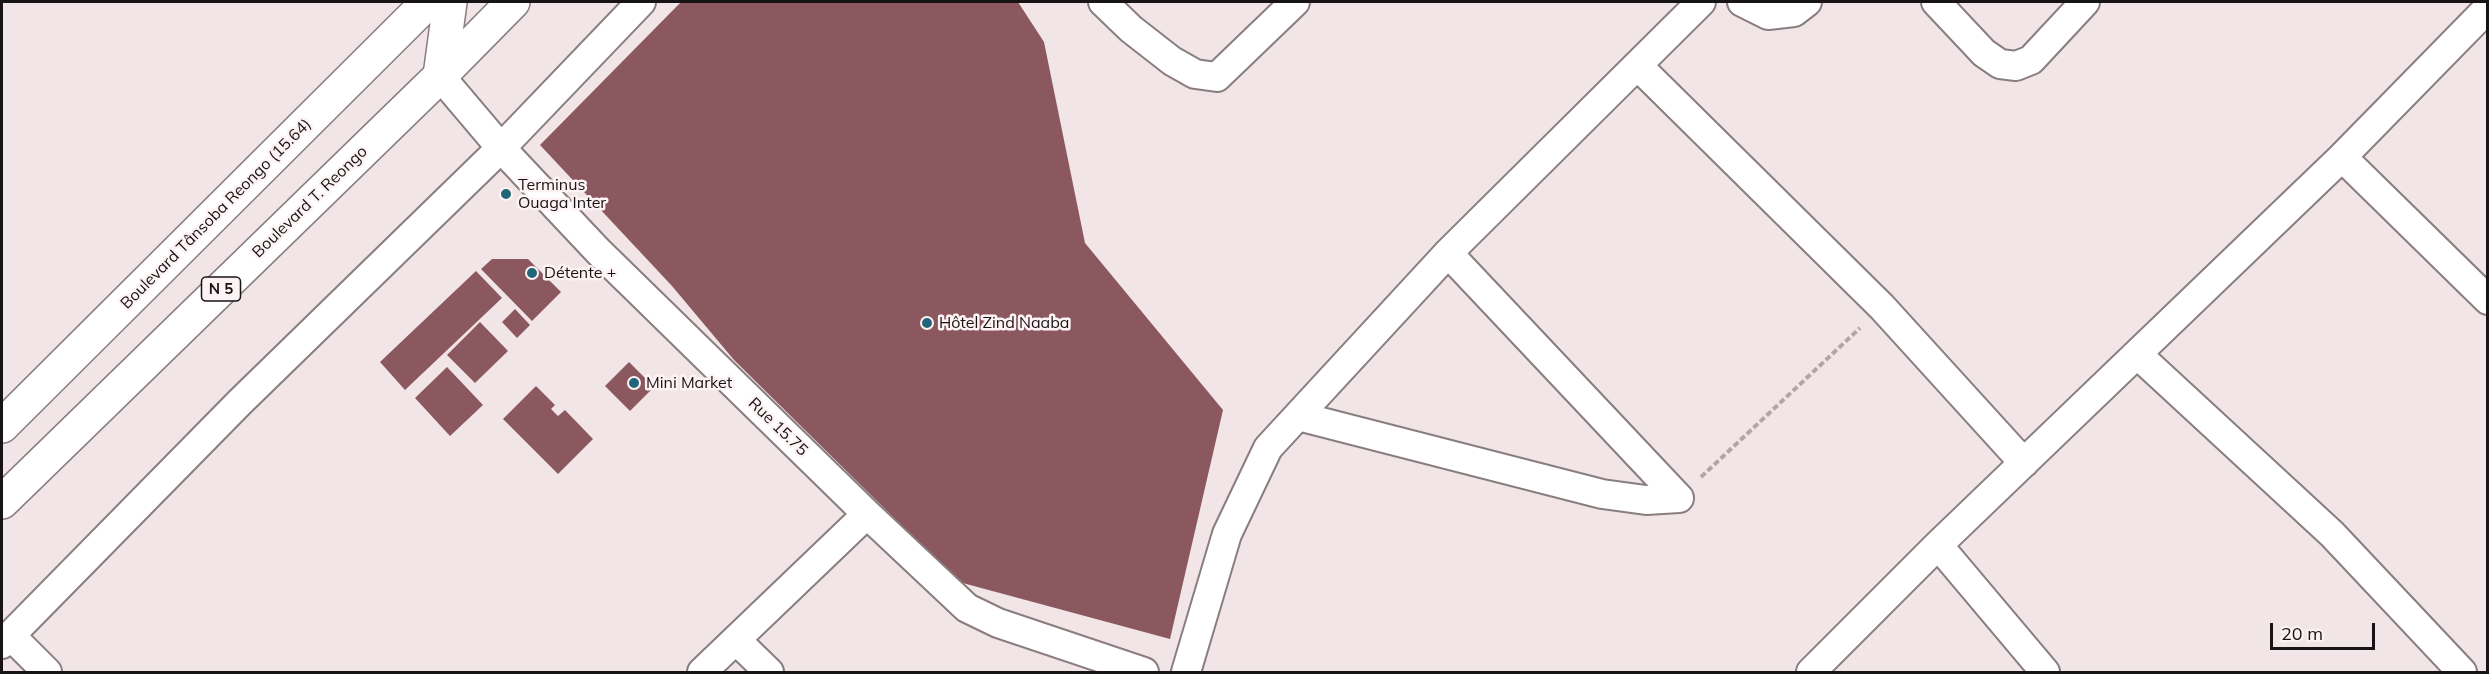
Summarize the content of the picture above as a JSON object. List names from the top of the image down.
{
  "streets": {
    "main road": ["Boulevard T. Reongo", "Boulevard Tânsoba Reongo (15.64)", "N 5"],
    "street": ["Rue 15.75"]
  },
  "crossings": [
    ["Boulevard T. Reongo", "Rue 15.75"]
  ],
  "places": [
    "Terminus Ouaga Inter",
    "Détente +",
    "Hôtel Zind Naaba",
    "Mini Market"
  ],
  "scale_bar": "20 m"
}
